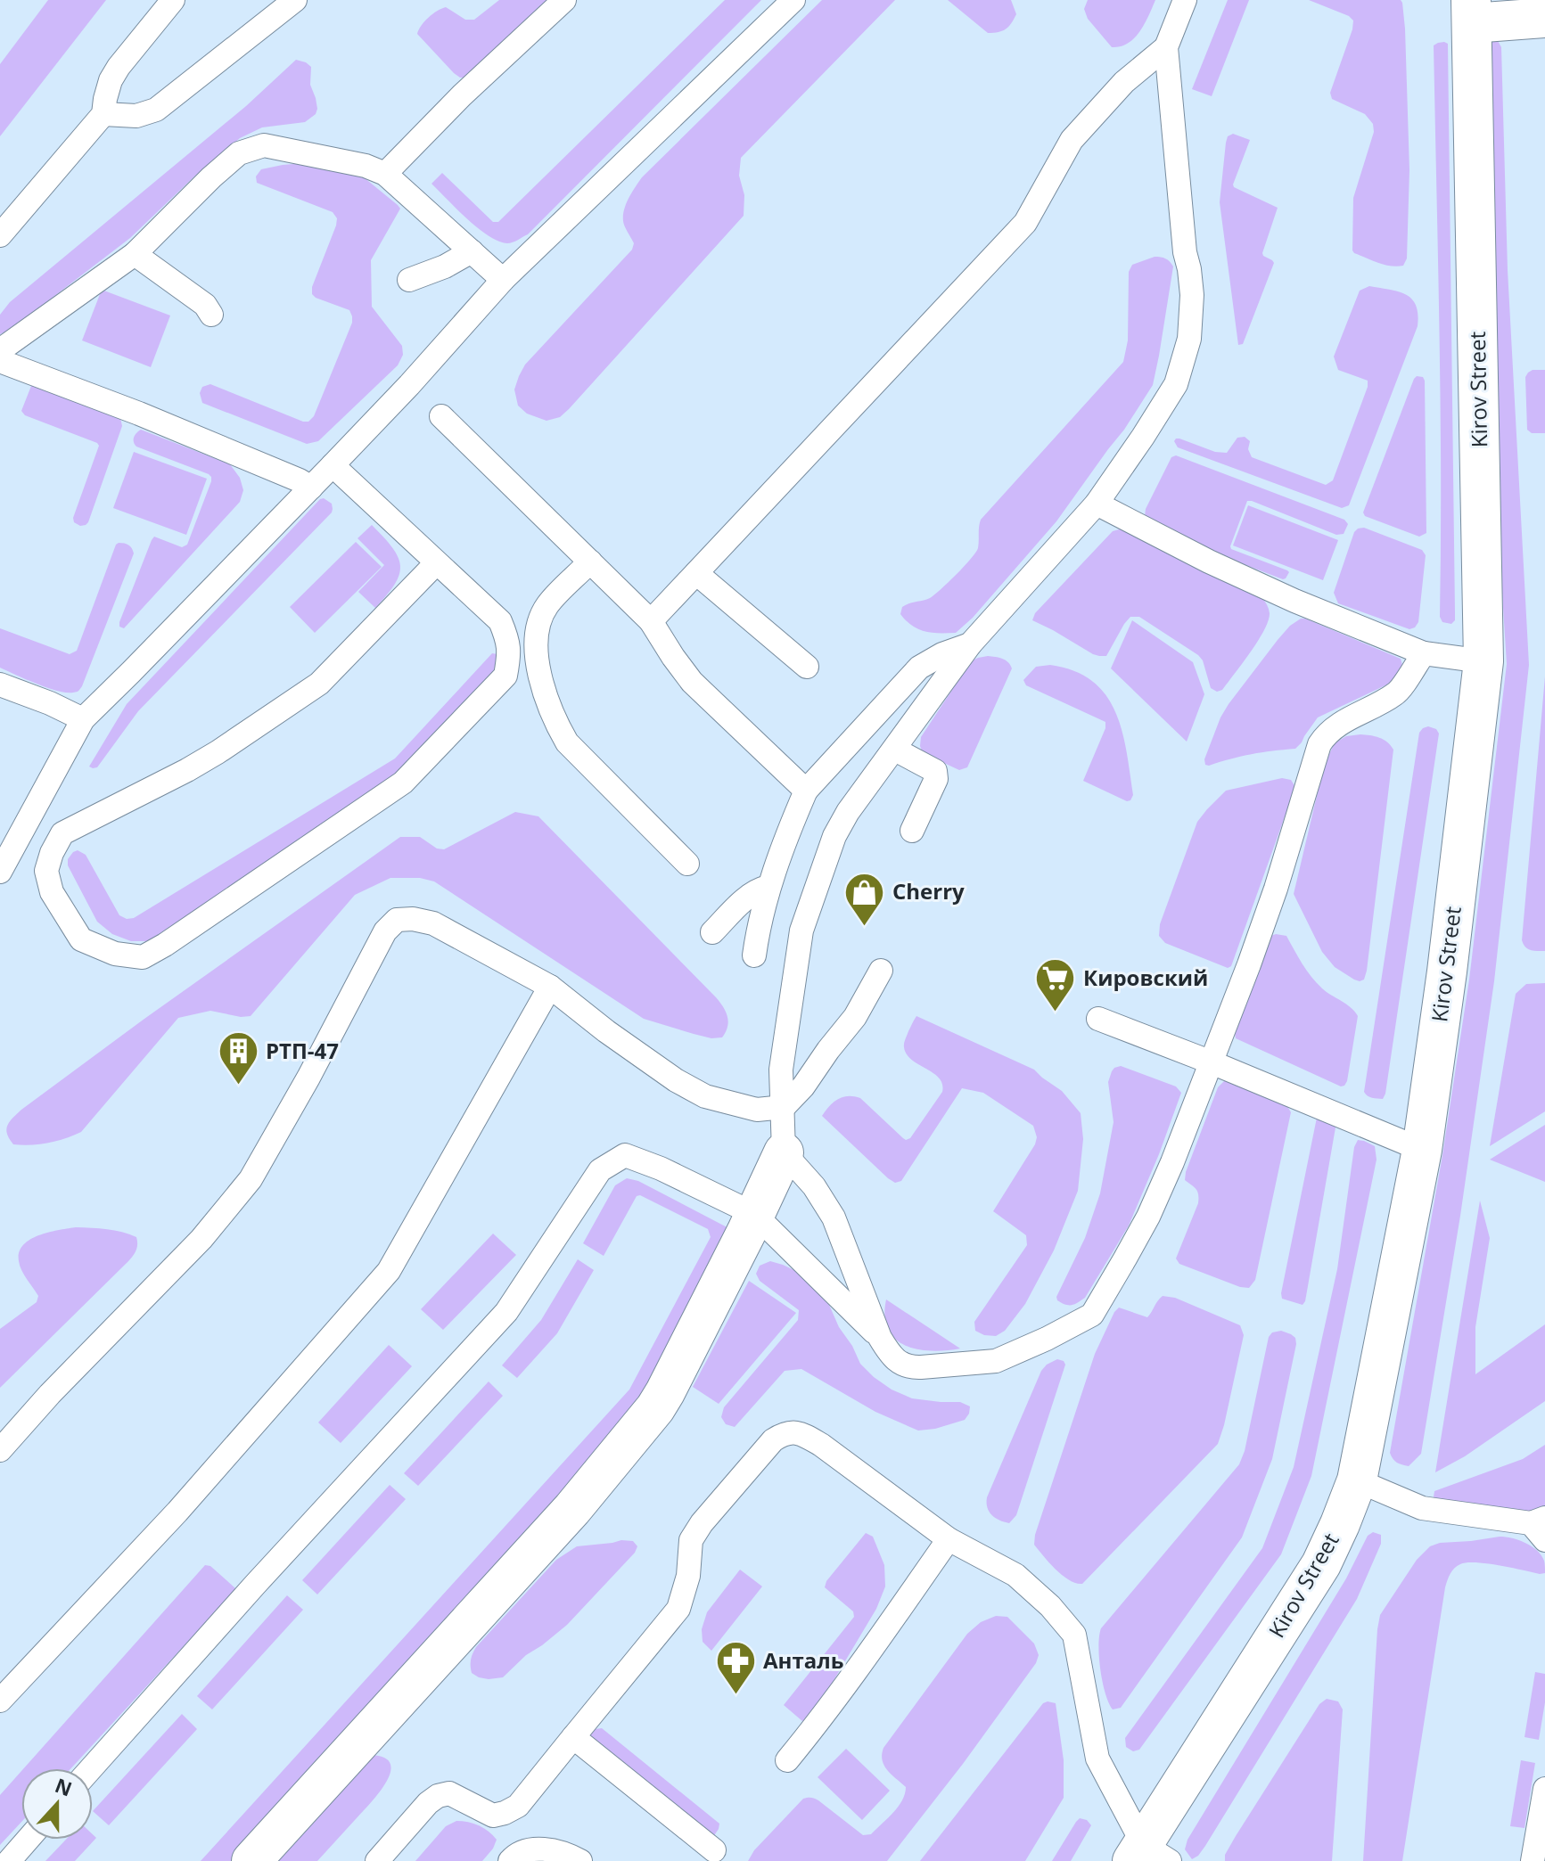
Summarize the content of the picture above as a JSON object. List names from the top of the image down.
{
  "streets": {
    "main road": ["Kirov Street"]
  },
  "places": {
    "shop": ["Cherry"],
    "supermarket": ["Кировский"],
    "building": ["РТП-47"],
    "pharmacy": ["Анталь"]
  },
  "north": "top"
}
